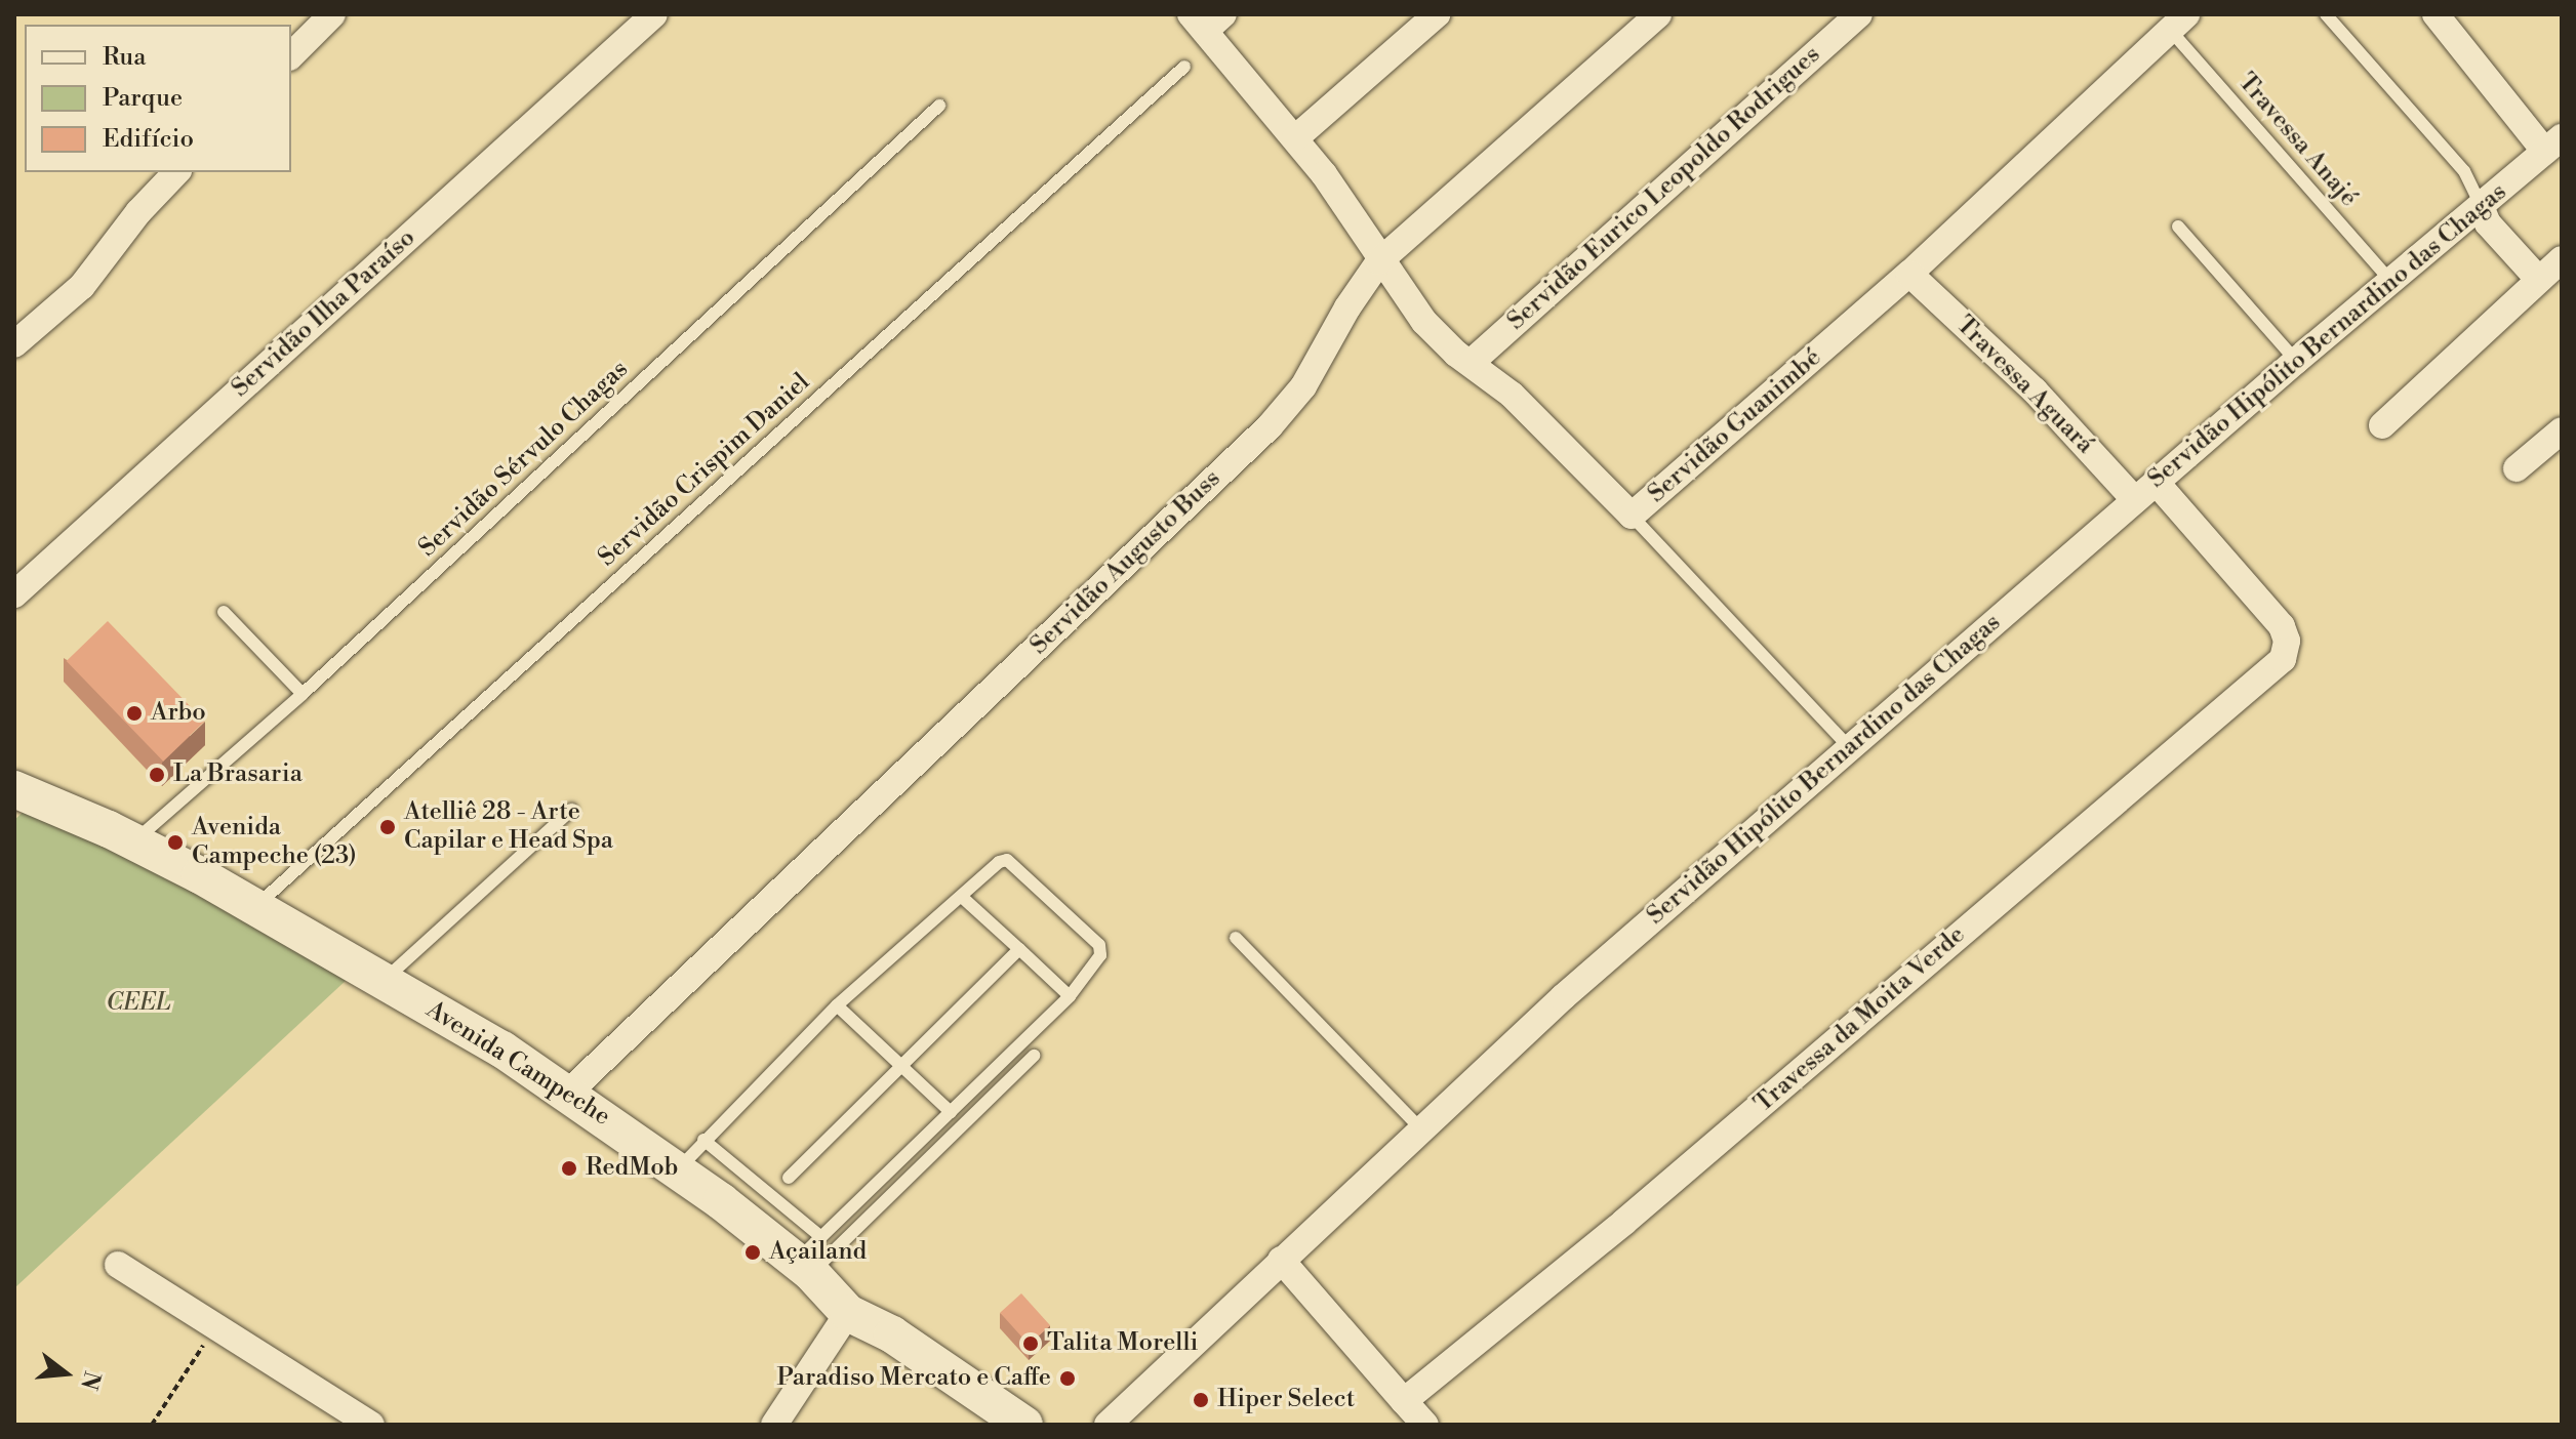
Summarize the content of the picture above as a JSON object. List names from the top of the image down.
{
  "streets": {
    "main road": ["Avenida Campeche"],
    "street": [
      "Servidão Eurico Leopoldo Rodrigues",
      "Servidão Ilha Paraíso",
      "Servidão Hipólito Bernardino das Chagas",
      "Travessa Aguará",
      "Servidão Guanimbé",
      "Servidão Augusto Buss",
      "Travessa da Moita Verde"
    ],
    "lane": ["Travessa Anajé", "Servidão Sérvulo Chagas", "Servidão Crispim Daniel"]
  },
  "crossings": [
    ["Travessa Anajé", "Servidão Hipólito Bernardino das Chagas"],
    ["Travessa Anajé", "Servidão Guanimbé"],
    ["Servidão Eurico Leopoldo Rodrigues", "Servidão Guanimbé"],
    ["Servidão Hipólito Bernardino das Chagas", "Travessa Aguará"],
    ["Servidão Hipólito Bernardino das Chagas", "Travessa da Moita Verde"],
    ["Travessa Aguará", "Servidão Guanimbé"],
    ["Servidão Guanimbé", "Servidão Augusto Buss"],
    ["Servidão Sérvulo Chagas", "Avenida Campeche"],
    ["Servidão Crispim Daniel", "Avenida Campeche"],
    ["Servidão Augusto Buss", "Avenida Campeche"]
  ],
  "parks": ["CEEL"],
  "places": [
    "Arbo",
    "La Brasaria",
    "Atelliê 28 - Arte Capilar e Head Spa",
    "Avenida Campeche (23)",
    "RedMob",
    "Açailand",
    "Talita Morelli",
    "Paradiso Mercato e Caffe",
    "Hiper Select"
  ],
  "legend": ["Rua", "Parque", "Edifício"],
  "north": "right"
}
